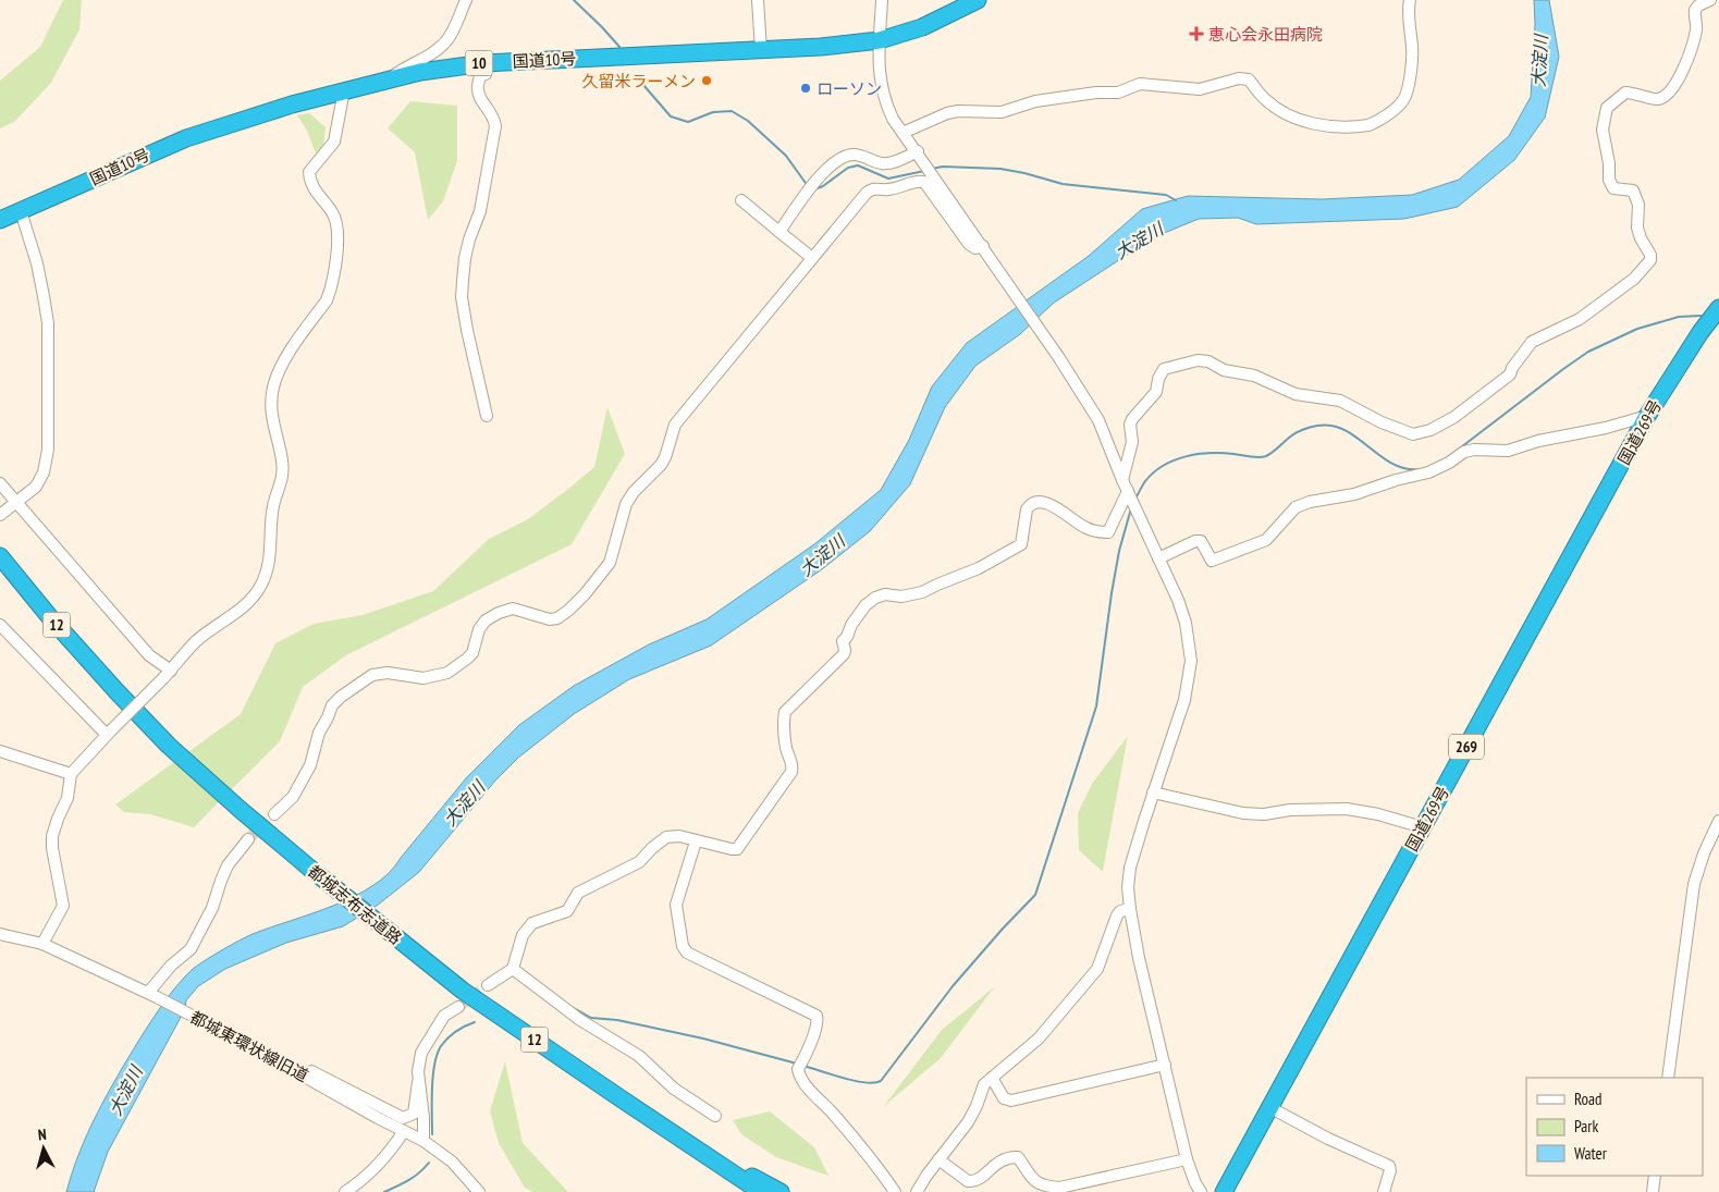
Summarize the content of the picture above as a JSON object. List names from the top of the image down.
{
  "streets": {
    "highway": [
      "国道10号",
      "10",
      "国道269号",
      "12",
      "269",
      "都城志布志道路"
    ],
    "street": ["都城東環状線旧道"]
  },
  "water": ["大淀川"],
  "places": {
    "health": ["恵心会永田病院"],
    "other": ["久留米ラーメン", "ローソン"]
  },
  "legend": ["Road", "Park", "Water"],
  "north": "top"
}
